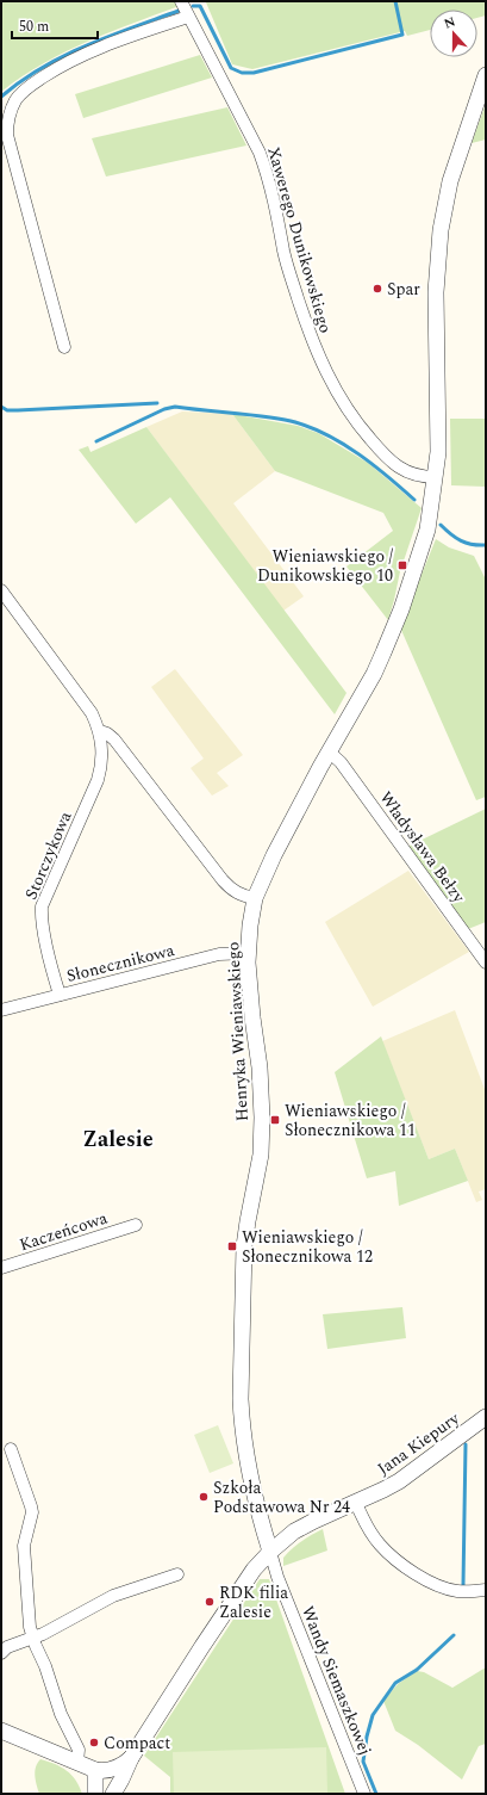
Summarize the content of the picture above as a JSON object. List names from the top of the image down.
{
  "streets": {
    "street": [
      "Xawerego Dunikowskiego",
      "Władysława Bełzy",
      "Storczykowa",
      "Słonecznikowa",
      "Henryka Wieniawskiego",
      "Kaczeńcowa",
      "Jana Kiepury",
      "Wandy Siemaszkowej"
    ]
  },
  "crossings": [
    ["Xawerego Dunikowskiego", "Henryka Wieniawskiego"],
    ["Władysława Bełzy", "Henryka Wieniawskiego"],
    ["Storczykowa", "Słonecznikowa"],
    ["Storczykowa", "Henryka Wieniawskiego"],
    ["Słonecznikowa", "Henryka Wieniawskiego"],
    ["Henryka Wieniawskiego", "Jana Kiepury"],
    ["Henryka Wieniawskiego", "Wandy Siemaszkowej"],
    ["Jana Kiepury", "Wandy Siemaszkowej"]
  ],
  "districts": ["Zalesie"],
  "places": {
    "other": [
      "Spar",
      "Szkoła Podstawowa Nr 24",
      "RDK filia Zalesie",
      "Compact"
    ],
    "transit": ["Wieniawskiego / Dunikowskiego 10", "Wieniawskiego / Słonecznikowa 11", "Wieniawskiego / Słonecznikowa 12"]
  },
  "scale_bar": "50 m",
  "north": "top"
}
